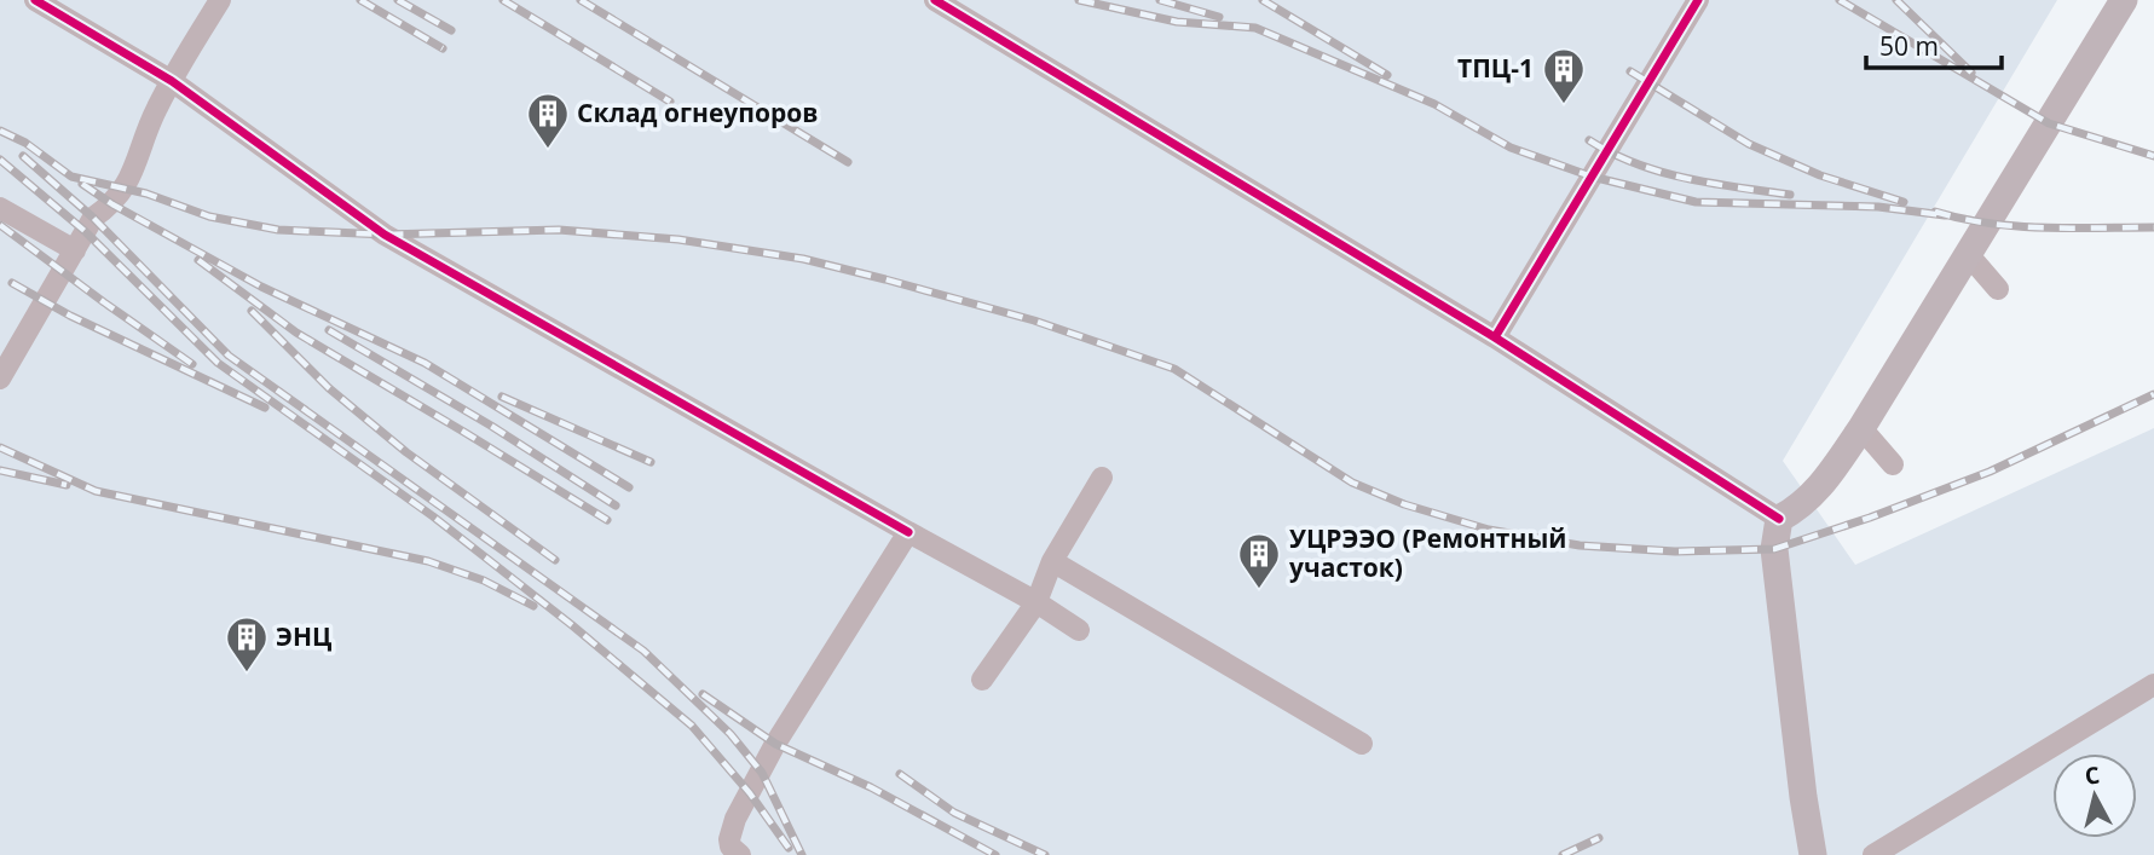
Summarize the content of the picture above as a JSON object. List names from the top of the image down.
{
  "places": {
    "building": [
      "ТПЦ-1",
      "Склад огнеупоров",
      "УЦРЭЭО (Ремонтный участок)",
      "ЭНЦ"
    ]
  },
  "scale_bar": "50 m",
  "north": "top"
}
